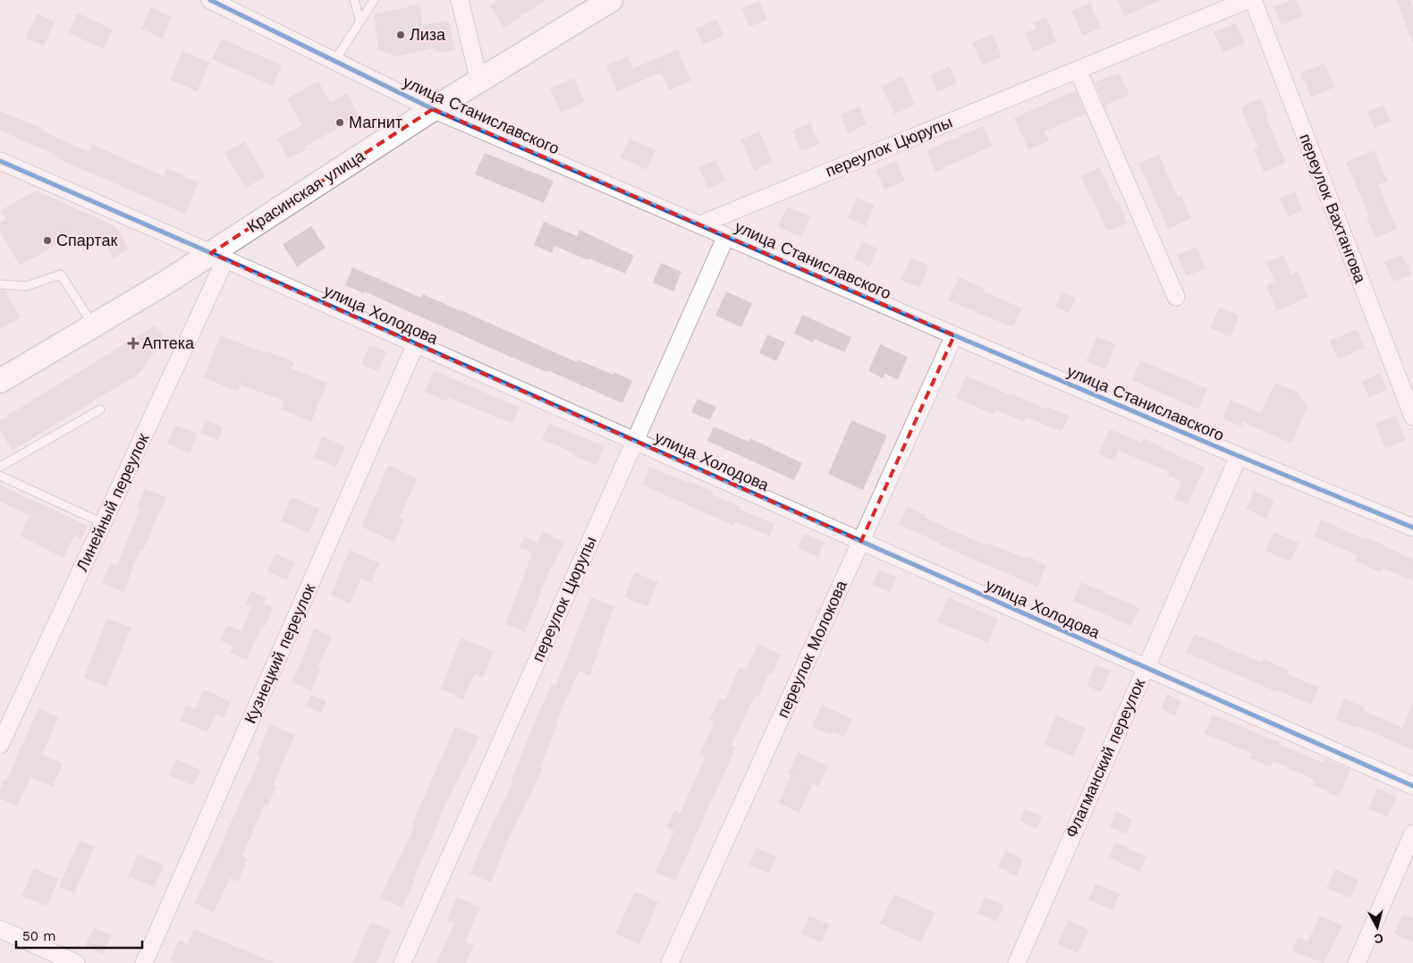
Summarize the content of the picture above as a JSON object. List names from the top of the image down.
{
  "streets": {
    "main road": ["Красинская улица"],
    "street": [
      "улица Станиславского",
      "переулок Цюрупы",
      "переулок Вахтангова",
      "улица Холодова",
      "Линейный переулок",
      "переулок Молокова",
      "Кузнецкий переулок",
      "Флагманский переулок"
    ]
  },
  "crossings": [
    ["улица Станиславского", "переулок Цюрупы"],
    ["улица Станиславского", "Красинская улица"],
    ["улица Станиславского", "переулок Молокова"],
    ["улица Станиславского", "Флагманский переулок"],
    ["переулок Цюрупы", "улица Холодова"],
    ["Красинская улица", "улица Холодова"],
    ["Красинская улица", "Линейный переулок"],
    ["улица Холодова", "Линейный переулок"],
    ["улица Холодова", "переулок Молокова"],
    ["улица Холодова", "Кузнецкий переулок"],
    ["улица Холодова", "Флагманский переулок"]
  ],
  "places": {
    "other": ["Лиза", "Магнит", "Спартак"],
    "health": ["Аптека"]
  },
  "scale_bar": "50 m",
  "north": "bottom"
}
